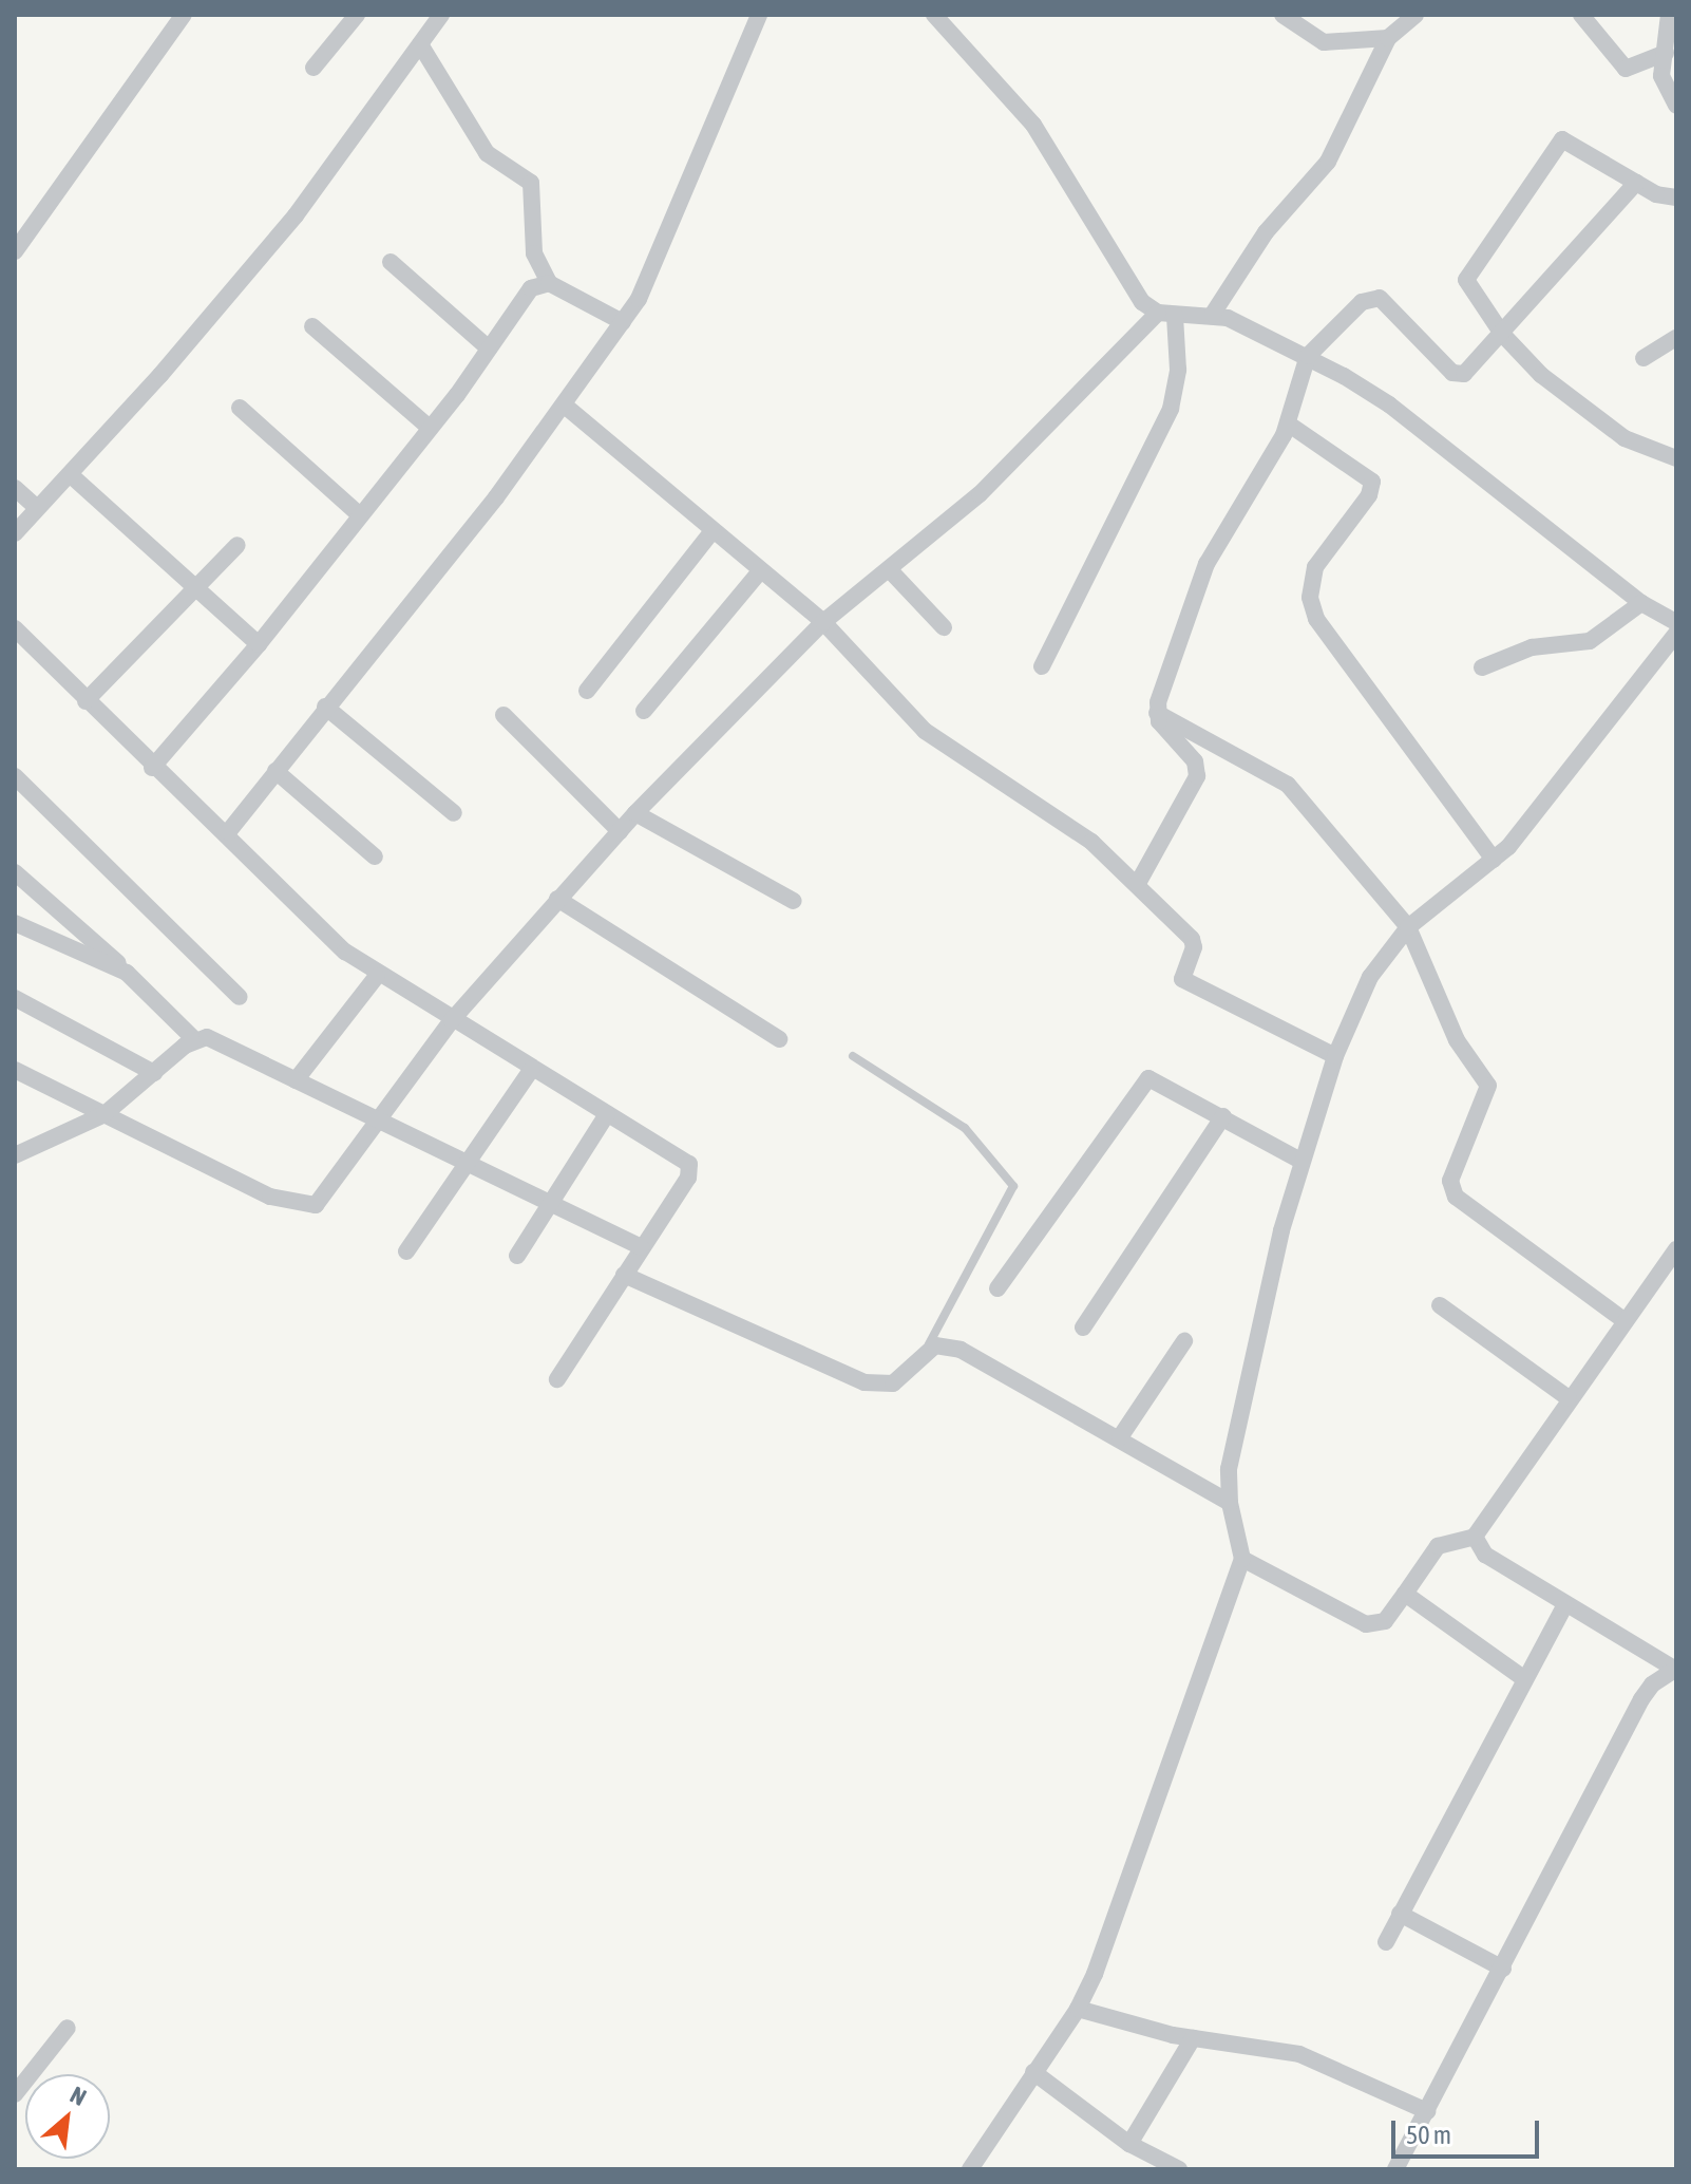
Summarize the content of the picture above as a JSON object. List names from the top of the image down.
{
  "scale_bar": "50 m",
  "north": "top right"
}
